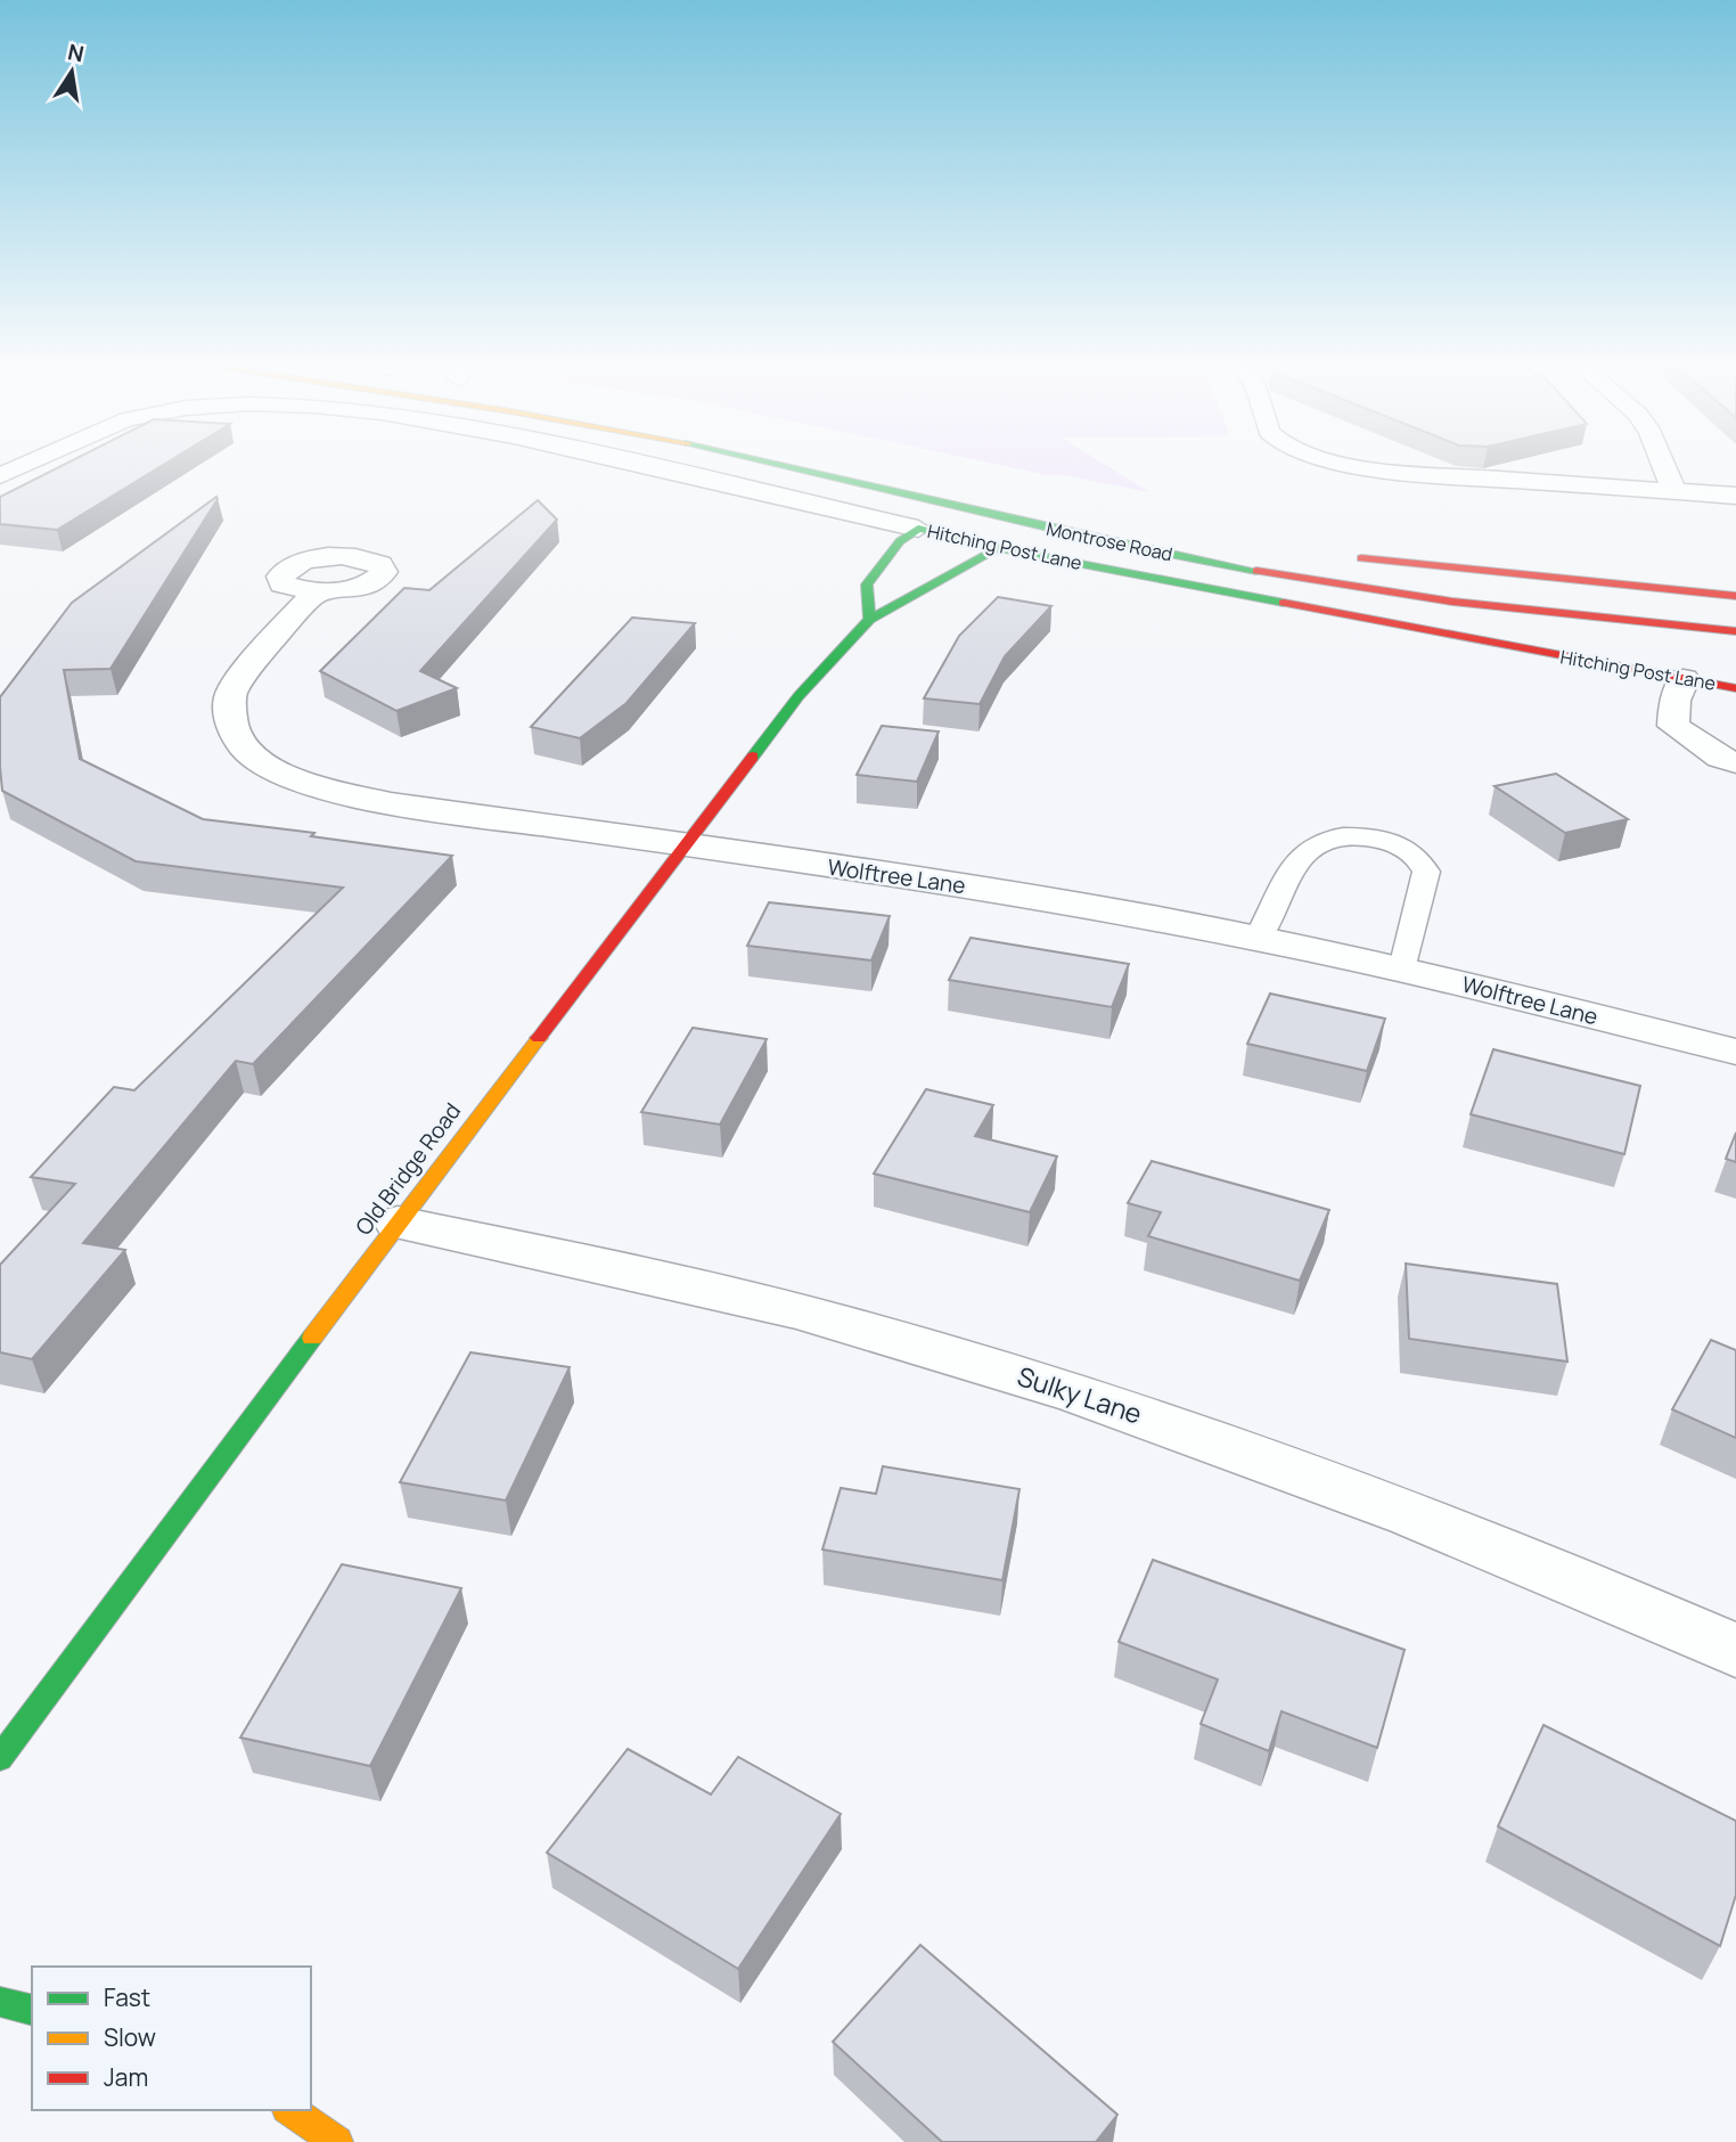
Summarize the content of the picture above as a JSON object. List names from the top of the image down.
{
  "streets": {
    "street": [
      "Montrose Road",
      "Hitching Post Lane",
      "Wolftree Lane",
      "Old Bridge Road",
      "Sulky Lane"
    ]
  },
  "crossings": [
    ["Hitching Post Lane", "Old Bridge Road"],
    ["Wolftree Lane", "Old Bridge Road"],
    ["Old Bridge Road", "Sulky Lane"]
  ],
  "legend": ["Fast", "Slow", "Jam"],
  "north": "top"
}
